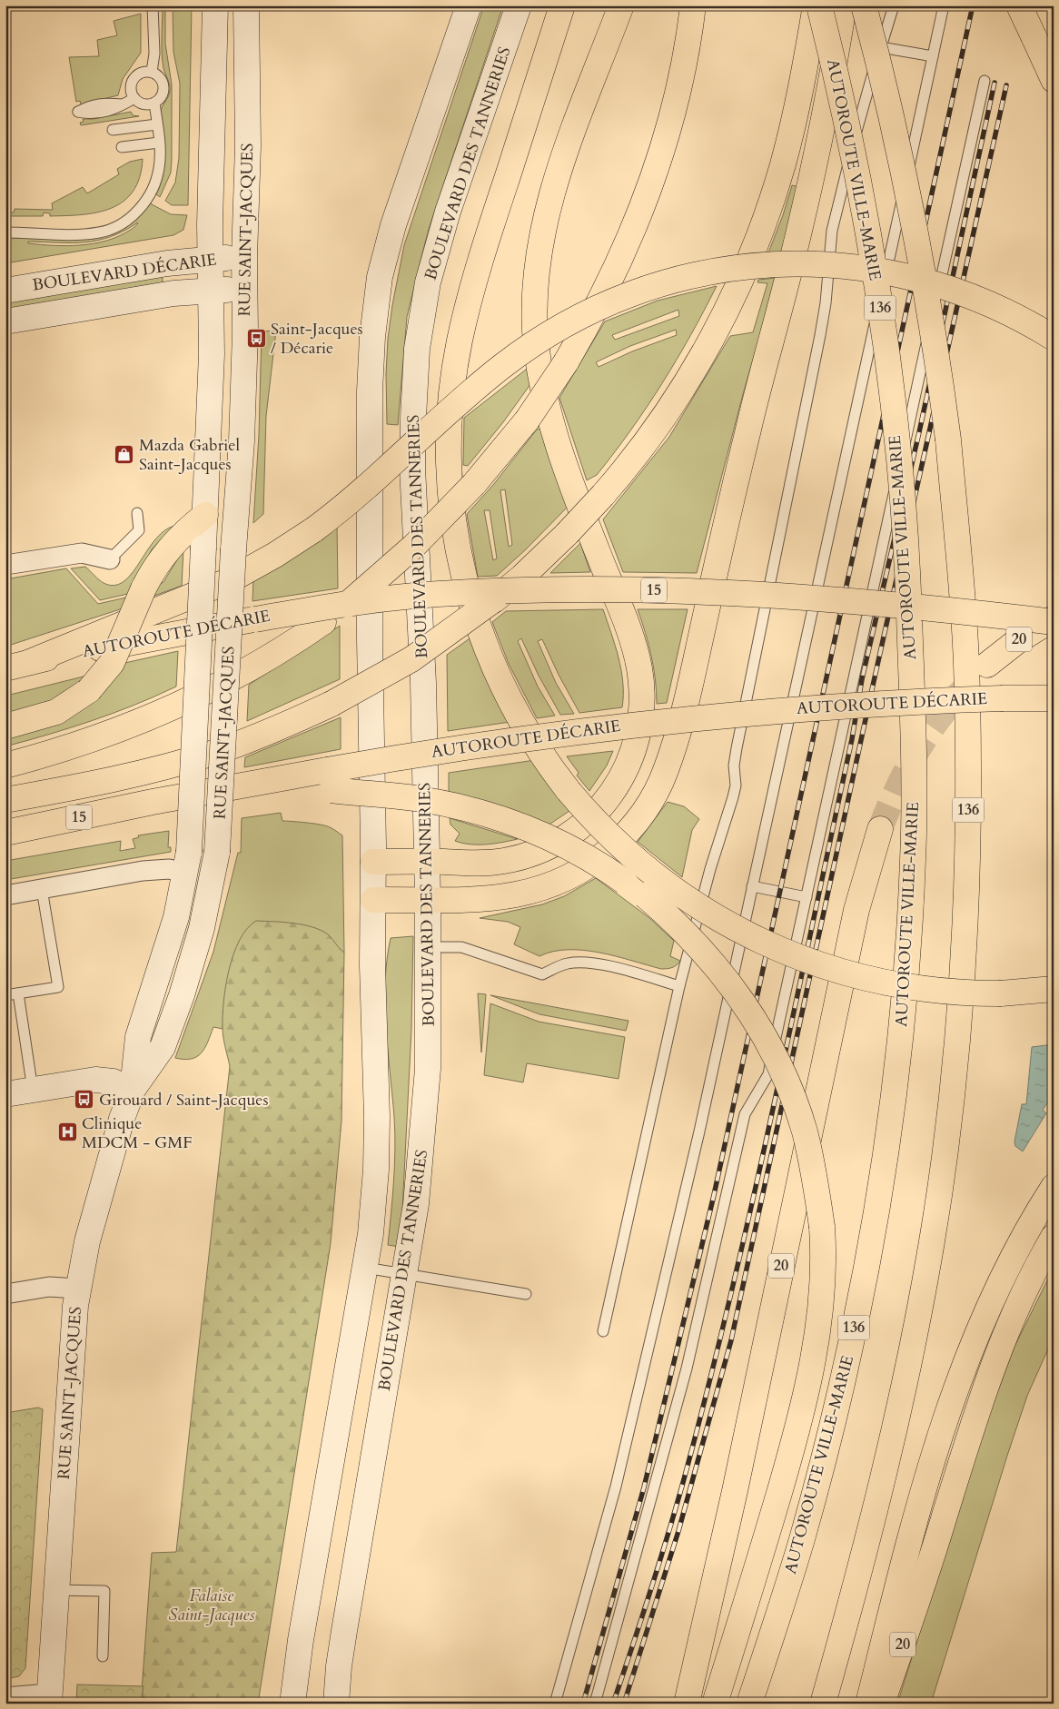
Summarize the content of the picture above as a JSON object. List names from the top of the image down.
{
  "streets": {
    "highway": [
      "AUTOROUTE VILLE-MARIE",
      "136",
      "15",
      "AUTOROUTE DÉCARIE",
      "20"
    ],
    "main road": ["BOULEVARD DES TANNERIES", "RUE SAINT-JACQUES", "BOULEVARD DÉCARIE"]
  },
  "crossings": [
    ["RUE SAINT-JACQUES", "BOULEVARD DÉCARIE"]
  ],
  "parks": ["Falaise Saint-Jacques"],
  "places": {
    "bus stop": ["Saint-Jacques / Décarie", "Girouard / Saint-Jacques"],
    "shop": ["Mazda Gabriel Saint-Jacques"],
    "hospital": ["Clinique MDCM - GMF"]
  }
}
